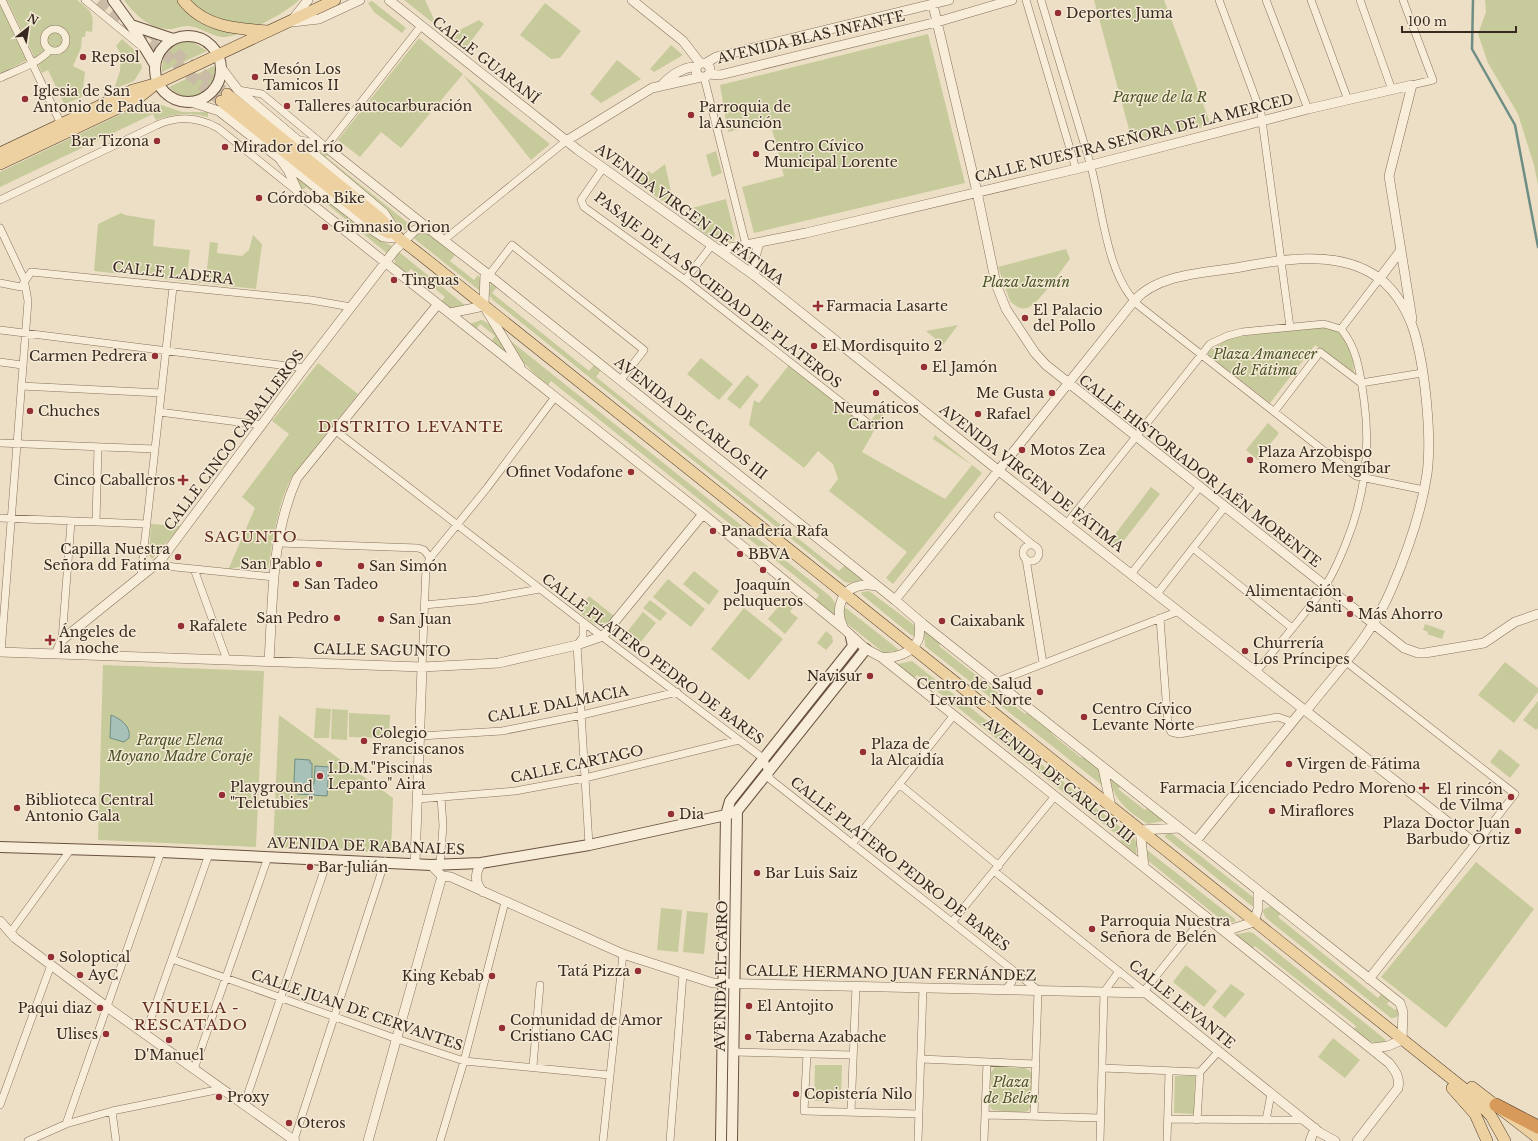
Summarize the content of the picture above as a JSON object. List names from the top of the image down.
{
  "streets": {
    "main road": ["AVENIDA DE CARLOS III", "AVENIDA DE RABANALES", "AVENIDA EL CAIRO"],
    "street": [
      "AVENIDA BLAS INFANTE",
      "CALLE GUARANÍ",
      "CALLE NUESTRA SEÑORA DE LA MERCED",
      "AVENIDA VIRGEN DE FÁTIMA",
      "CALLE LADERA",
      "PASAJE DE LA SOCIEDAD DE PLATEROS",
      "CALLE CINCO CABALLEROS",
      "CALLE HISTORIADOR JAÉN MORENTE",
      "CALLE SAGUNTO",
      "CALLE PLATERO PEDRO DE BARES",
      "CALLE DALMACIA",
      "CALLE CARTAGO",
      "CALLE HERMANO JUAN FERNÁNDEZ",
      "CALLE LEVANTE",
      "CALLE JUAN DE CERVANTES"
    ]
  },
  "crossings": [
    ["AVENIDA BLAS INFANTE", "CALLE GUARANÍ"],
    ["AVENIDA BLAS INFANTE", "AVENIDA VIRGEN DE FÁTIMA"],
    ["AVENIDA BLAS INFANTE", "AVENIDA DE CARLOS III"],
    ["AVENIDA BLAS INFANTE", "CALLE HISTORIADOR JAÉN MORENTE"],
    ["CALLE GUARANÍ", "AVENIDA VIRGEN DE FÁTIMA"],
    ["CALLE NUESTRA SEÑORA DE LA MERCED", "AVENIDA VIRGEN DE FÁTIMA"],
    ["CALLE NUESTRA SEÑORA DE LA MERCED", "CALLE HISTORIADOR JAÉN MORENTE"],
    ["AVENIDA VIRGEN DE FÁTIMA", "PASAJE DE LA SOCIEDAD DE PLATEROS"],
    ["CALLE LADERA", "CALLE CINCO CABALLEROS"],
    ["AVENIDA DE CARLOS III", "CALLE CINCO CABALLEROS"],
    ["AVENIDA DE CARLOS III", "AVENIDA EL CAIRO"],
    ["CALLE CINCO CABALLEROS", "CALLE SAGUNTO"],
    ["CALLE SAGUNTO", "CALLE PLATERO PEDRO DE BARES"],
    ["CALLE PLATERO PEDRO DE BARES", "CALLE DALMACIA"],
    ["CALLE PLATERO PEDRO DE BARES", "CALLE CARTAGO"],
    ["CALLE PLATERO PEDRO DE BARES", "CALLE HERMANO JUAN FERNÁNDEZ"],
    ["CALLE PLATERO PEDRO DE BARES", "AVENIDA EL CAIRO"],
    ["AVENIDA DE RABANALES", "AVENIDA EL CAIRO"],
    ["CALLE HERMANO JUAN FERNÁNDEZ", "AVENIDA EL CAIRO"],
    ["CALLE HERMANO JUAN FERNÁNDEZ", "CALLE LEVANTE"]
  ],
  "districts": ["DISTRITO LEVANTE", "SAGUNTO", "VIÑUELA - RESCATADO"],
  "parks": [
    "Parque de la R",
    "Plaza Jazmín",
    "Plaza Amanecer de Fátima",
    "Parque Elena Moyano Madre Coraje",
    "Plaza de Belén"
  ],
  "places": {
    "other": [
      "Deportes Juma",
      "Repsol",
      "Mesón Los Tamicos II",
      "Iglesia de San Antonio de Padua",
      "Talleres autocarburación",
      "Parroquia de la Asunción",
      "Bar Tizona",
      "Mirador del río",
      "Centro Cívico Municipal Lorente",
      "Córdoba Bike",
      "Gimnasio Orion",
      "Tinguas",
      "El Palacio del Pollo",
      "El Mordisquito 2",
      "Carmen Pedrera",
      "El Jamón",
      "Neumáticos Carrion",
      "Me Gusta",
      "Chuches",
      "Rafael",
      "Motos Zea",
      "Plaza Arzobispo Romero Mengíbar",
      "Ofinet Vodafone",
      "Panadería Rafa",
      "BBVA",
      "Capilla Nuestra Señora dd Fatima",
      "San Pablo",
      "San Simón",
      "Joaquín peluqueros",
      "San Tadeo",
      "Alimentación Santi",
      "Más Ahorro",
      "San Pedro",
      "San Juan",
      "Caixabank",
      "Rafalete",
      "Churrería Los Príncipes",
      "Navisur",
      "Centro de Salud Levante Norte",
      "Centro Cívico Levante Norte",
      "Colegio Franciscanos",
      "Plaza de la Alcaidía",
      "Virgen de Fátima",
      "I.D.M.\"Piscinas Lepanto\" Aira",
      "Playground \"Teletubies\"",
      "El rincón de Vilma",
      "Biblioteca Central Antonio Gala",
      "Miraflores",
      "Dia",
      "Plaza Doctor Juan Barbudo Ortiz",
      "Bar Julián",
      "Bar Luis Saiz",
      "Parroquia Nuestra Señora de Belén",
      "Soloptical",
      "Tatá Pizza",
      "AyC",
      "King Kebab",
      "El Antojito",
      "Paqui diaz",
      "Comunidad de Amor Cristiano CAC",
      "Ulises",
      "Taberna Azabache",
      "D'Manuel",
      "Copistería Nilo",
      "Proxy",
      "Oteros"
    ],
    "health": [
      "Farmacia Lasarte",
      "Cinco Caballeros",
      "Ángeles de la noche",
      "Farmacia Licenciado Pedro Moreno"
    ]
  },
  "scale_bar": "100 m",
  "north": "top right"
}
